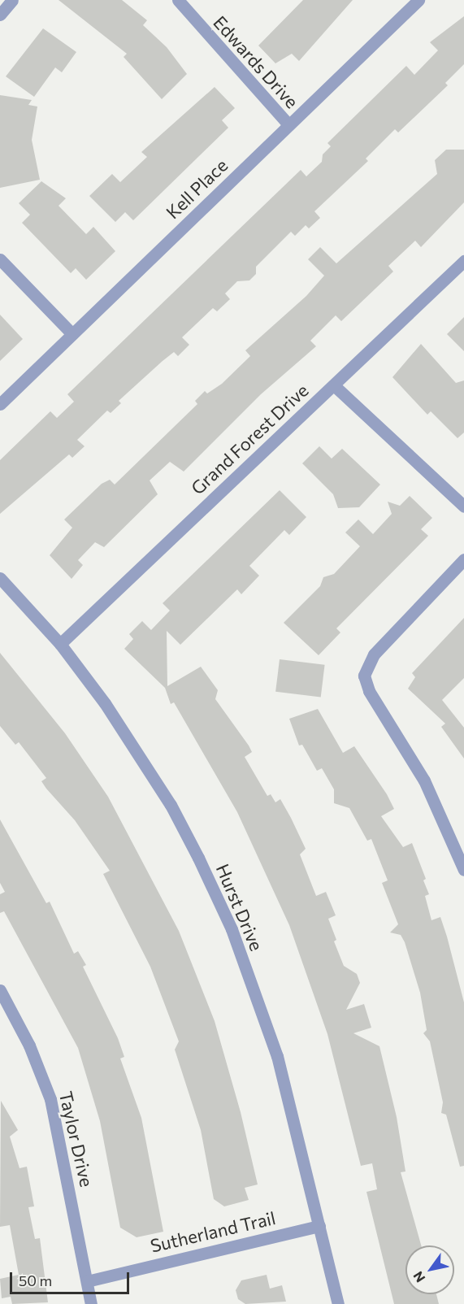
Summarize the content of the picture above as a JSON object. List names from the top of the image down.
{
  "streets": {
    "street": [
      "Edwards Drive",
      "Kell Place",
      "Grand Forest Drive",
      "Hurst Drive",
      "Taylor Drive",
      "Sutherland Trail"
    ]
  },
  "crossings": [
    ["Edwards Drive", "Kell Place"],
    ["Grand Forest Drive", "Hurst Drive"],
    ["Hurst Drive", "Sutherland Trail"],
    ["Taylor Drive", "Sutherland Trail"]
  ],
  "scale_bar": "50 m",
  "north": "bottom left"
}
